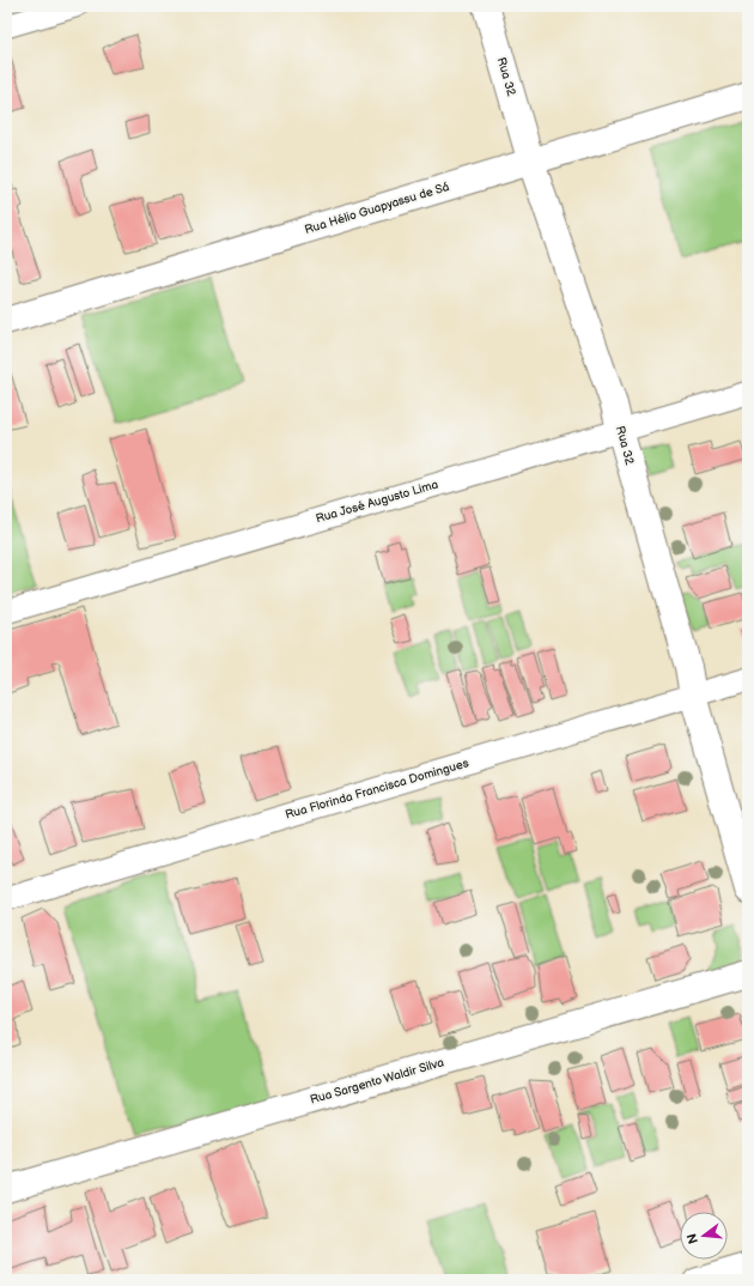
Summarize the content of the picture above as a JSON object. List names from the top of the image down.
{
  "streets": {
    "main road": ["Rua 32", "Rua Hélio Guapyassu de Sá", "Rua Sargento Waldir Silva"],
    "street": ["Rua José Augusto Lima", "Rua Florinda Francisca Domingues"]
  },
  "crossings": [
    ["Rua 32", "Rua Hélio Guapyassu de Sá"],
    ["Rua 32", "Rua José Augusto Lima"],
    ["Rua 32", "Rua Florinda Francisca Domingues"]
  ],
  "north": "left"
}
